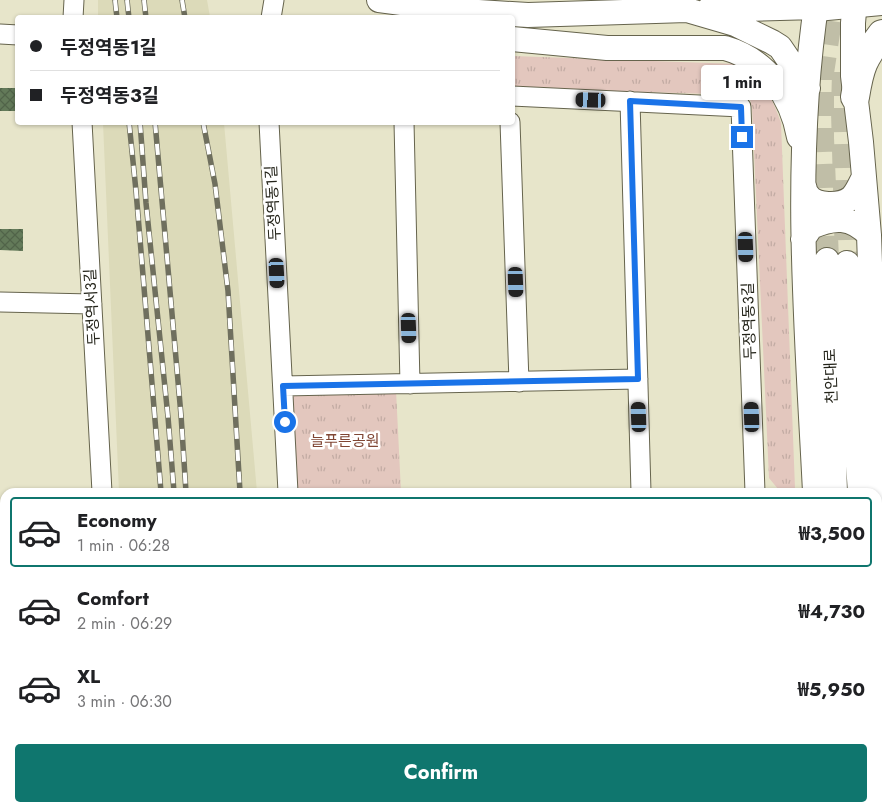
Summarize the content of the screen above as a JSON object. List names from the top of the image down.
{
  "streets": {
    "main road": ["천안대로"],
    "street": ["두정역동1길", "두정역서3길", "두정역동3길"]
  },
  "parks": ["늘푸른공원"],
  "page": {
    "banner": ["두정역동1길", "두정역동3길"],
    "bubble": "1 min",
    "list": [
      {
        "name": "Economy",
        "note": "1 min · 06:28",
        "value": "₩3,500"
      },
      {
        "name": "Comfort",
        "note": "2 min · 06:29",
        "value": "₩4,730"
      },
      {
        "name": "XL",
        "note": "3 min · 06:30",
        "value": "₩5,950"
      }
    ],
    "buttons": "Confirm"
  }
}
